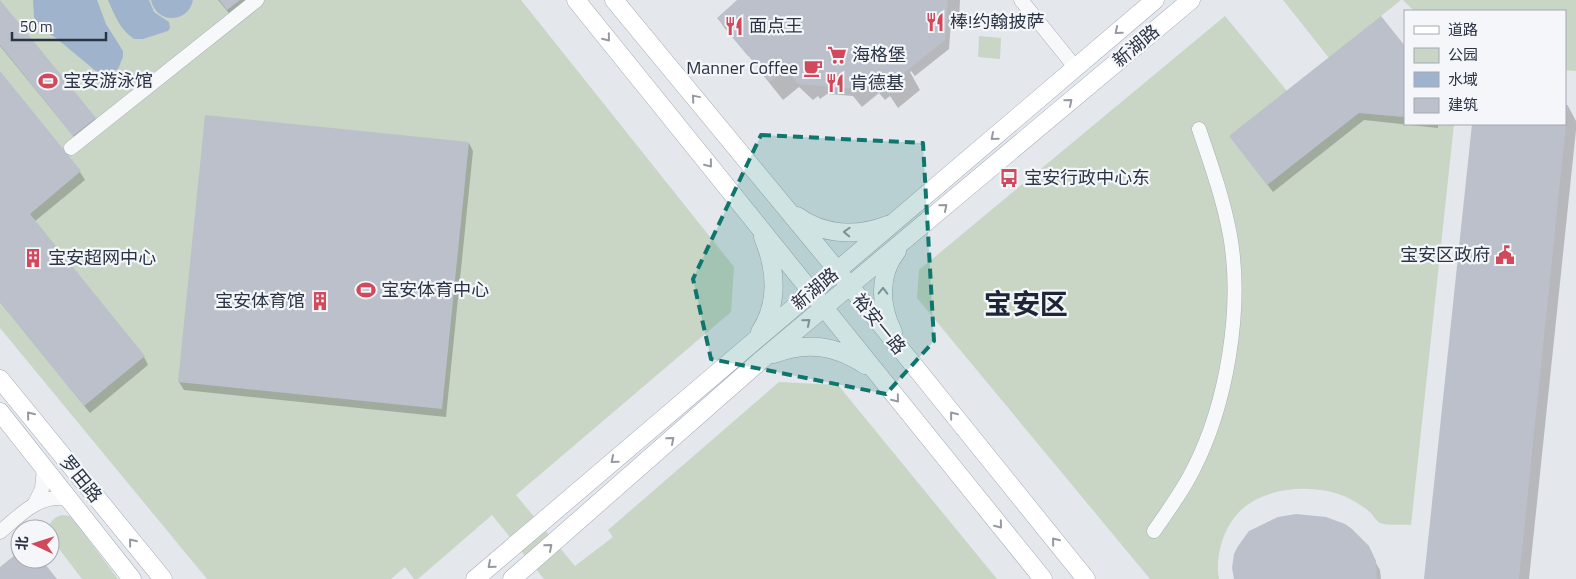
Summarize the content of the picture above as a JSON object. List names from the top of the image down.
{
  "streets": {
    "main road": ["新湖路", "裕安一路", "罗田路"]
  },
  "crossings": [
    ["新湖路", "裕安一路"]
  ],
  "districts": ["宝安区"],
  "places": {
    "restaurant": ["棒!约翰披萨", "面点王", "肯德基"],
    "supermarket": ["海格堡"],
    "cafe": ["Manner Coffee"],
    "sports": ["宝安游泳馆", "宝安体育中心"],
    "bus stop": ["宝安行政中心东"],
    "public building": ["宝安区政府"],
    "building": ["宝安超网中心", "宝安体育馆"]
  },
  "legend": [
    "道路",
    "公园",
    "水域",
    "建筑"
  ],
  "scale_bar": "50 m",
  "north": "left"
}
